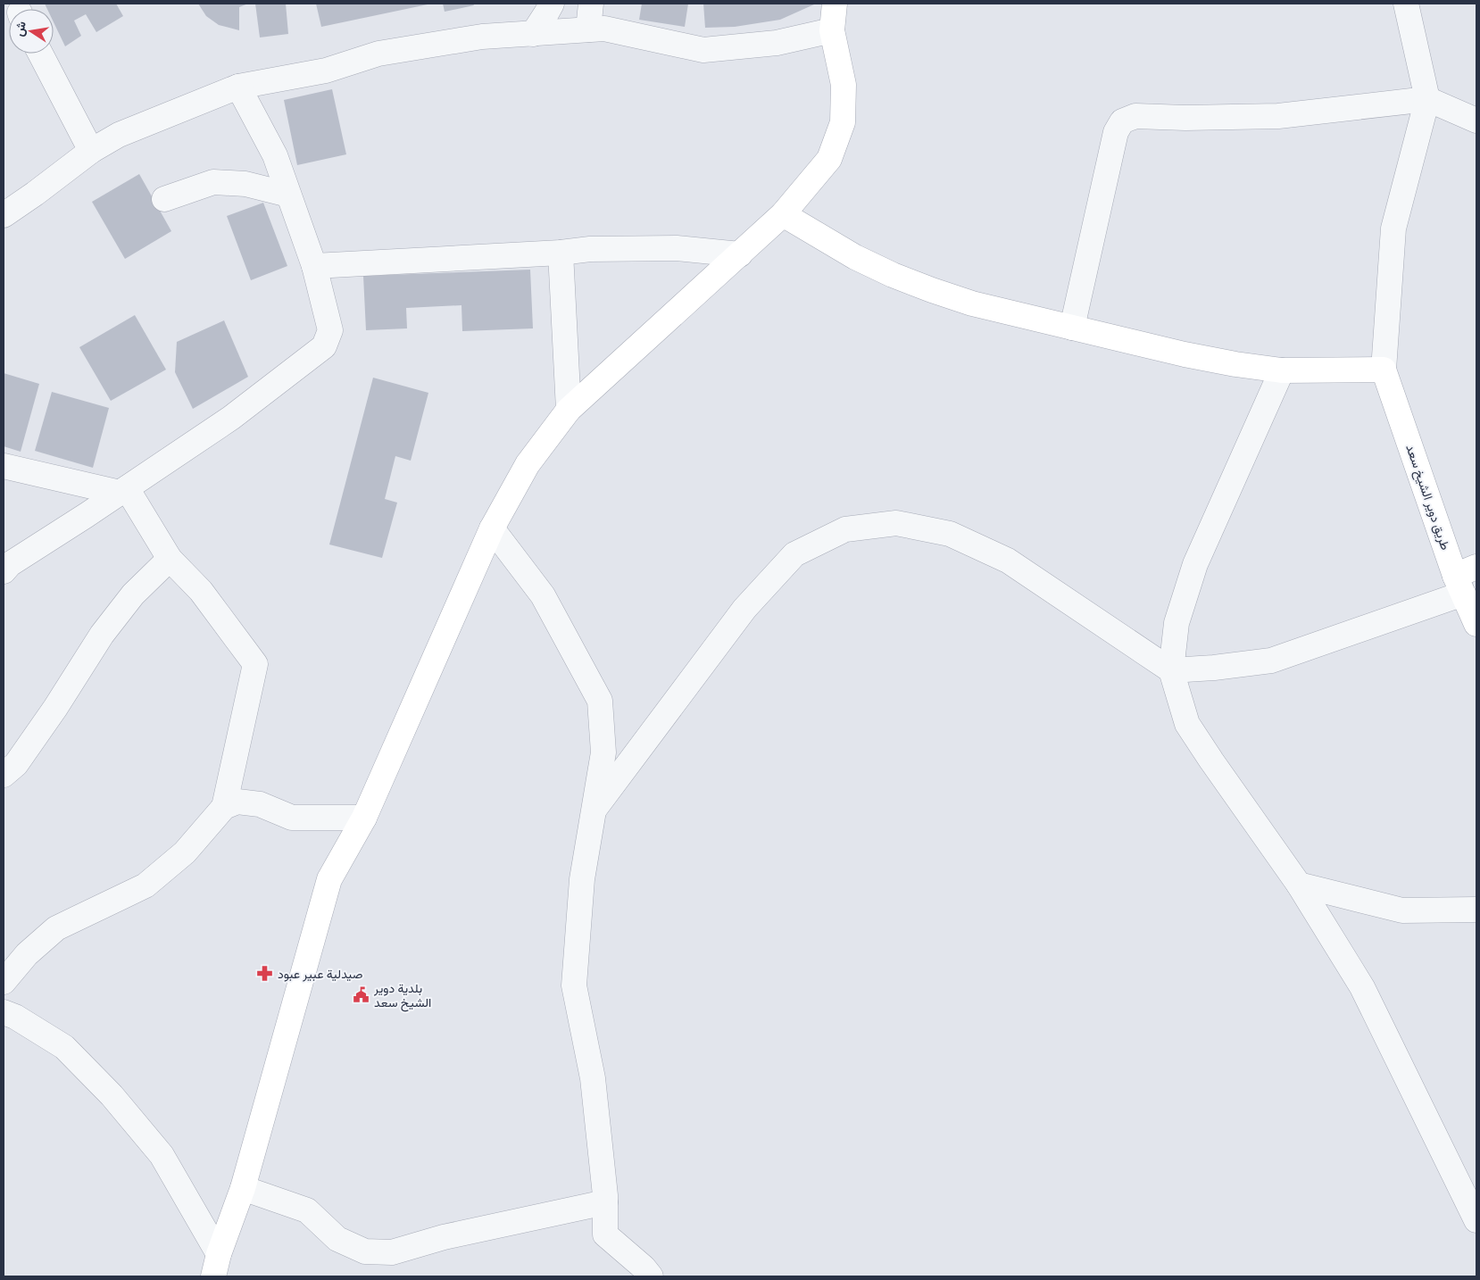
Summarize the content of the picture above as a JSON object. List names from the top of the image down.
{
  "streets": {
    "street": ["طريق دوير الشيخ سعد"]
  },
  "places": {
    "pharmacy": ["صيدلية عبير عبود"],
    "public building": ["بلدية دوير الشيخ سعد"]
  },
  "north": "left"
}
